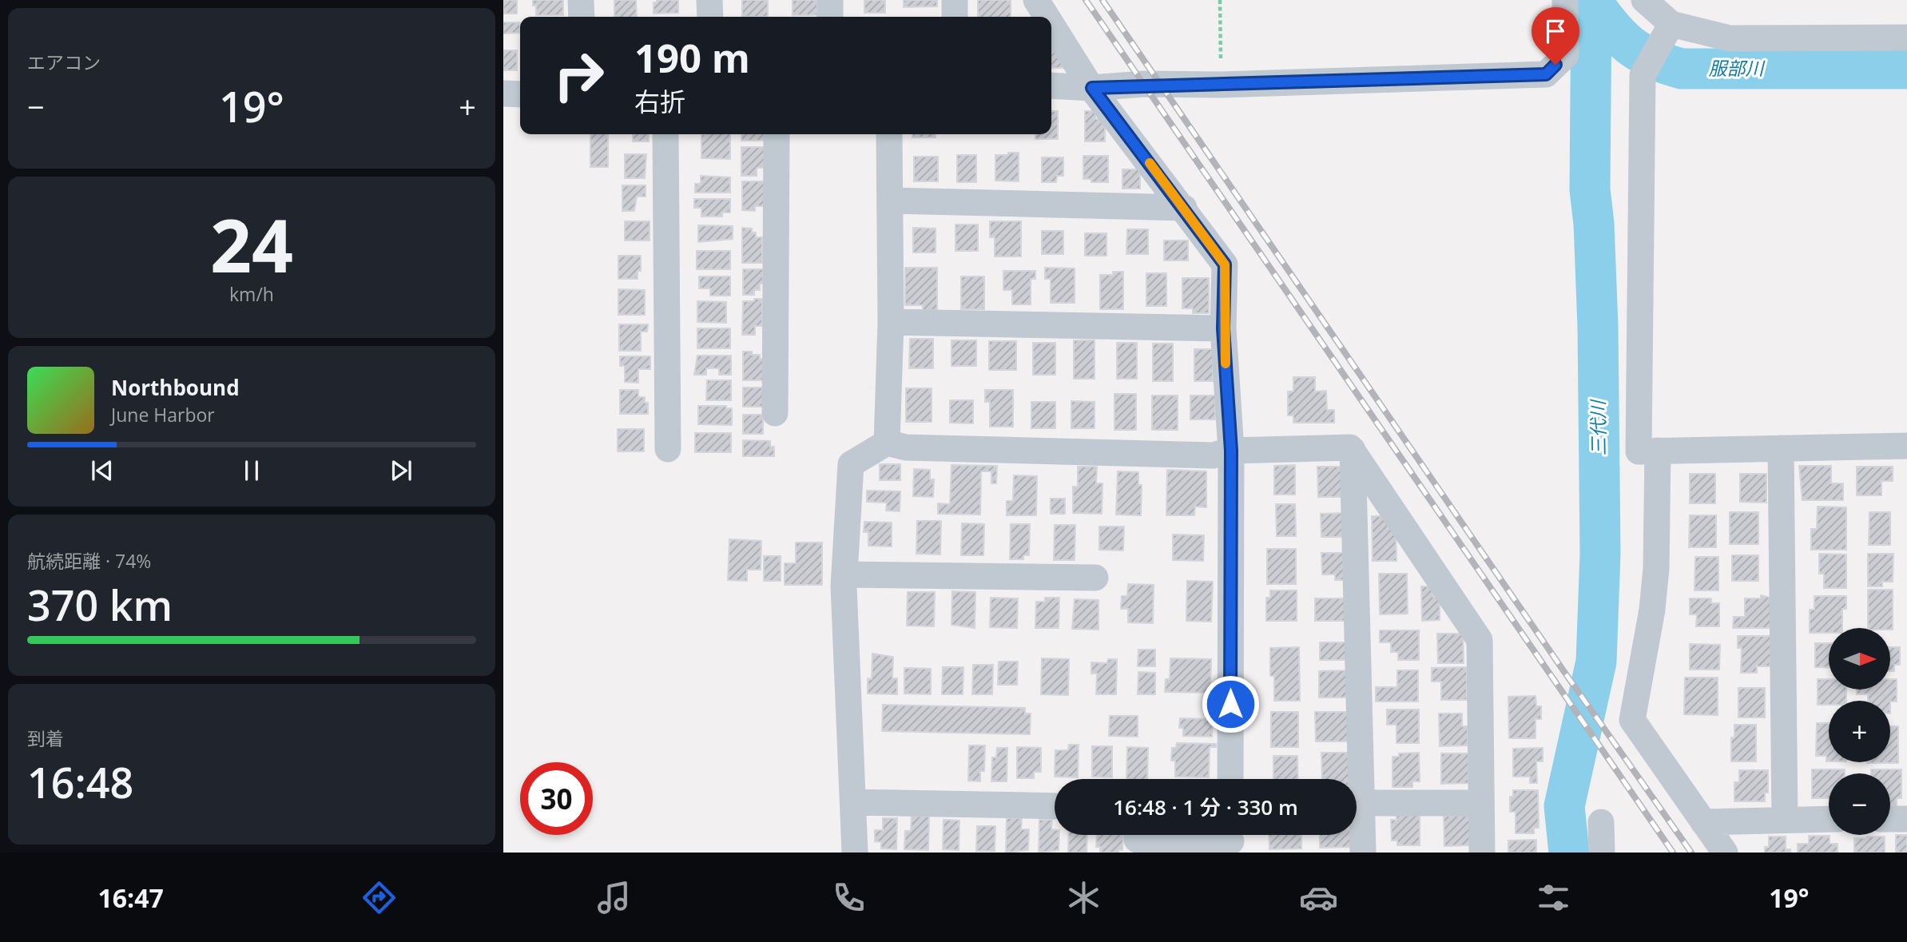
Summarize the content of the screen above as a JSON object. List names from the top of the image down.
{
  "water": ["服部川", "三代川"],
  "north": "right",
  "page": {
    "tile": [
      "エアコン",
      ["24", "km/h"],
      ["航続距離 · 74%", "370 km"],
      ["到着", "16:48"]
    ],
    "turn": ["190 m", "右折"],
    "heat": ["−", "19°", "+"],
    "song": ["Northbound", "June Harbor"],
    "map_buttons": ["+", "−"],
    "limit": "30",
    "trip": "16:48 · 1 分 · 330 m",
    "tabs": ["16:47", "19°"]
  }
}
